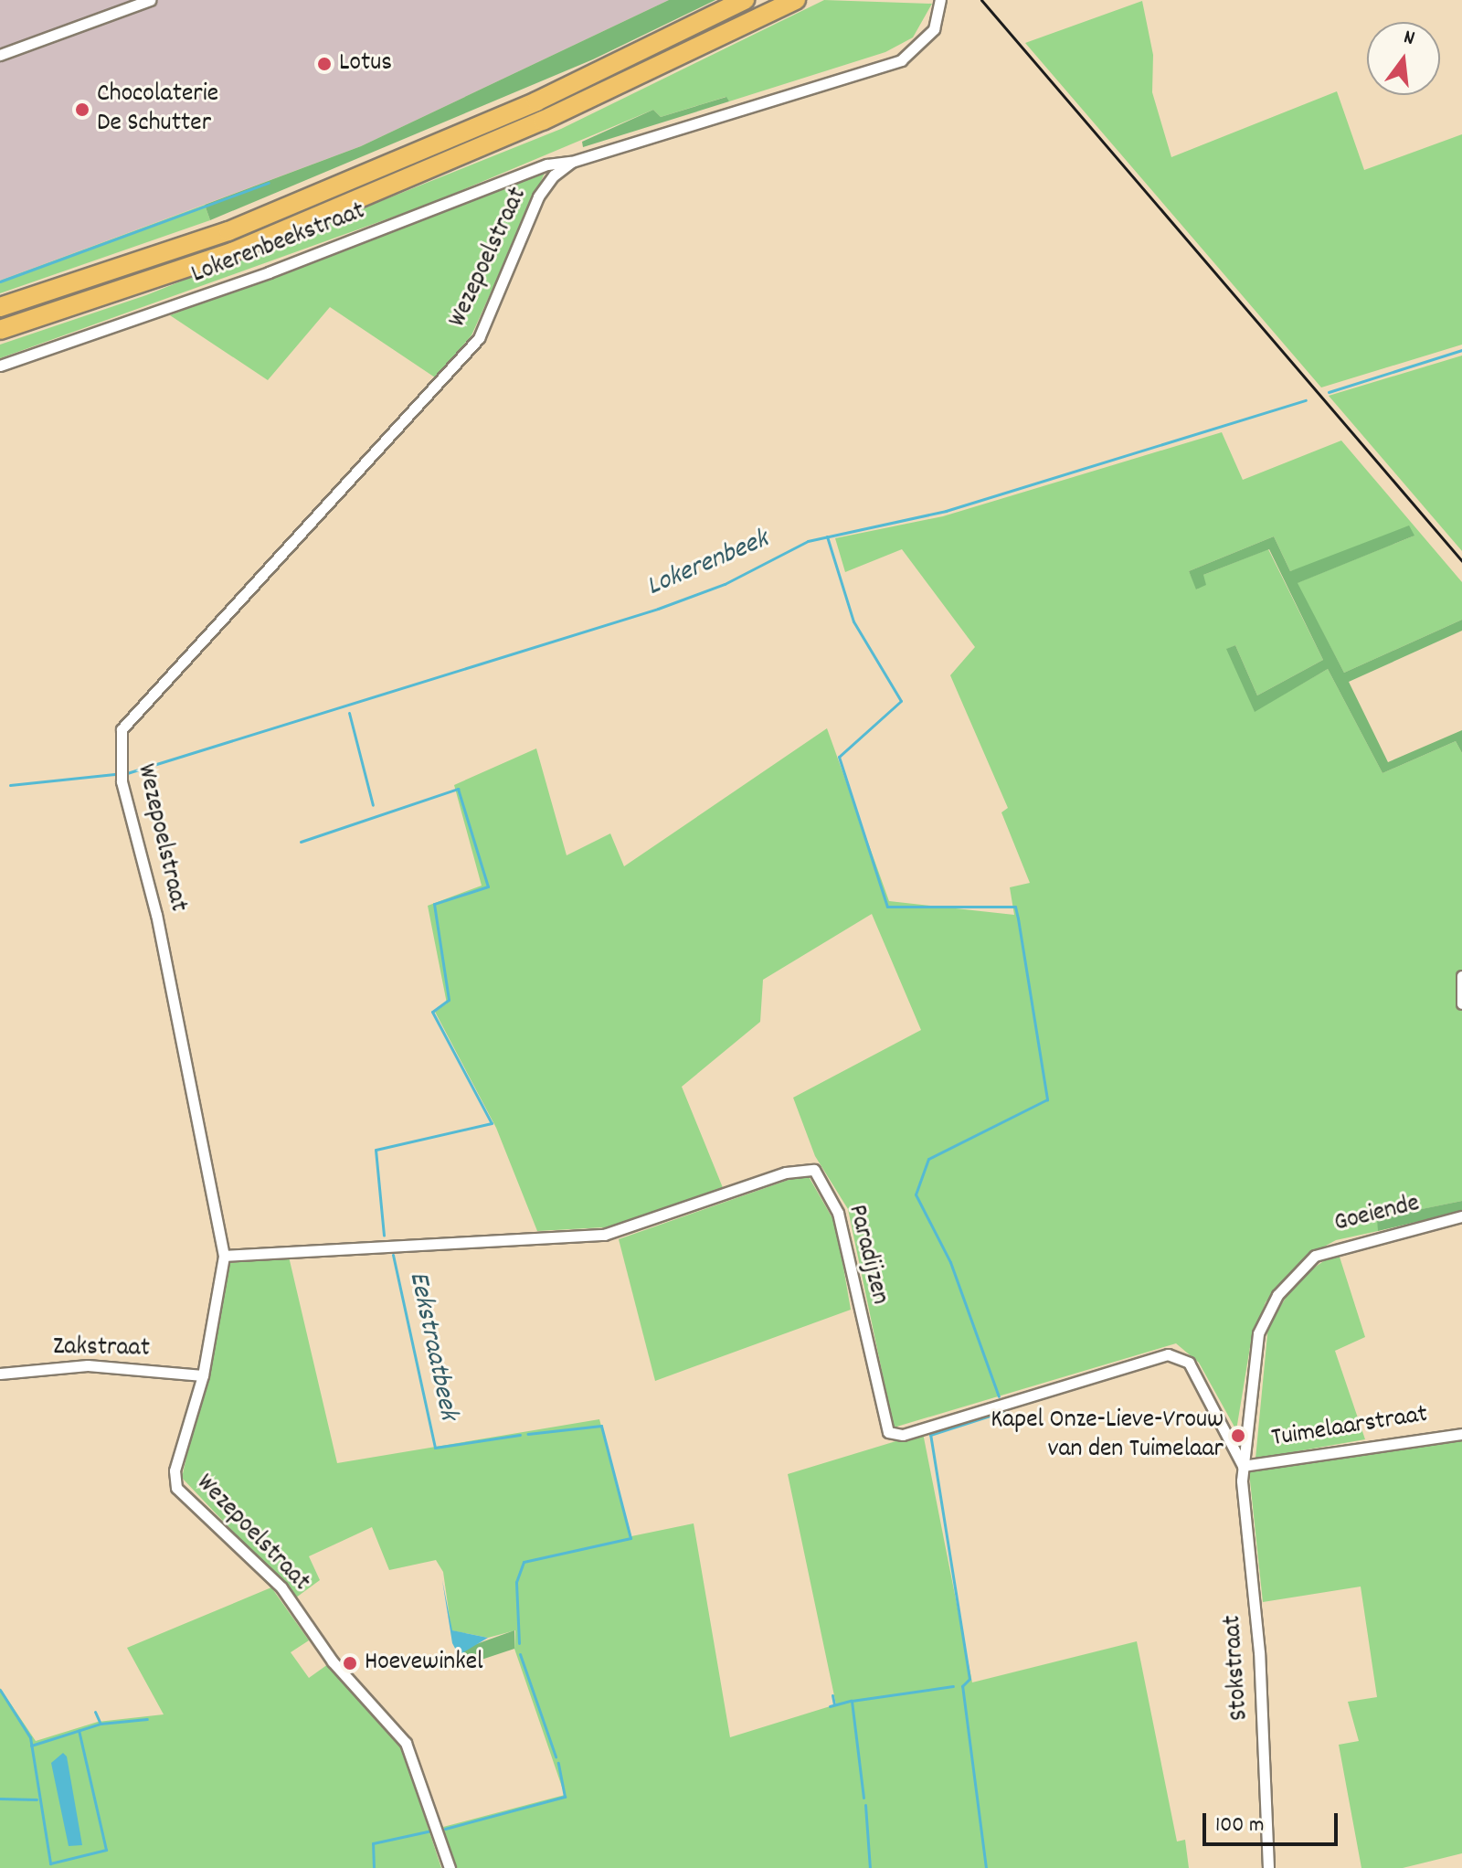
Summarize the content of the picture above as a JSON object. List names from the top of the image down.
{
  "streets": {
    "street": [
      "Lokerenbeekstraat",
      "Wezepoelstraat",
      "Goeiende",
      "Paradijzen",
      "Zakstraat",
      "Tuimelaarstraat",
      "Stokstraat"
    ]
  },
  "crossings": [
    ["Lokerenbeekstraat", "Wezepoelstraat"],
    ["Wezepoelstraat", "Paradijzen"],
    ["Wezepoelstraat", "Zakstraat"],
    ["Goeiende", "Paradijzen"],
    ["Goeiende", "Tuimelaarstraat"],
    ["Goeiende", "Stokstraat"],
    ["Paradijzen", "Tuimelaarstraat"],
    ["Paradijzen", "Stokstraat"],
    ["Tuimelaarstraat", "Stokstraat"]
  ],
  "water": ["Lokerenbeek", "Eekstraatbeek"],
  "places": [
    "Lotus",
    "Chocolaterie De Schutter",
    "Kapel Onze-Lieve-Vrouw van den Tuimelaar",
    "Hoevewinkel"
  ],
  "scale_bar": "100 m",
  "north": "top"
}
